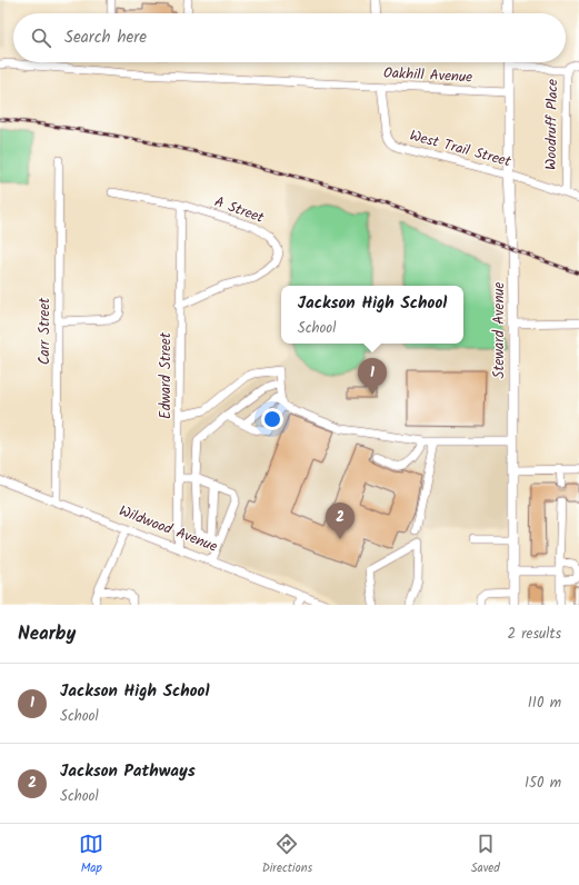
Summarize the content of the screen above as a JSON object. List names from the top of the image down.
{
  "streets": {
    "main road": ["Steward Avenue"],
    "street": [
      "Oakhill Avenue",
      "Woodruff Place",
      "West Trail Street",
      "A Street",
      "Carr Street",
      "Edward Street",
      "Wildwood Avenue"
    ]
  },
  "crossings": [
    ["Oakhill Avenue", "West Trail Street"],
    ["Oakhill Avenue", "Steward Avenue"],
    ["Woodruff Place", "West Trail Street"],
    ["West Trail Street", "Steward Avenue"],
    ["A Street", "Edward Street"],
    ["Carr Street", "Wildwood Avenue"],
    ["Edward Street", "Wildwood Avenue"]
  ],
  "page": {
    "search": "Search here",
    "popup": ["Jackson High School", "School"],
    "pins": ["1", "2"],
    "heading": ["Nearby", "2 results"],
    "list": [
      {
        "mark": "1",
        "name": "Jackson High School",
        "note": "School",
        "value": "110 m"
      },
      {
        "mark": "2",
        "name": "Jackson Pathways",
        "note": "School",
        "value": "150 m"
      }
    ],
    "nav": ["Map", "Directions", "Saved"]
  }
}
